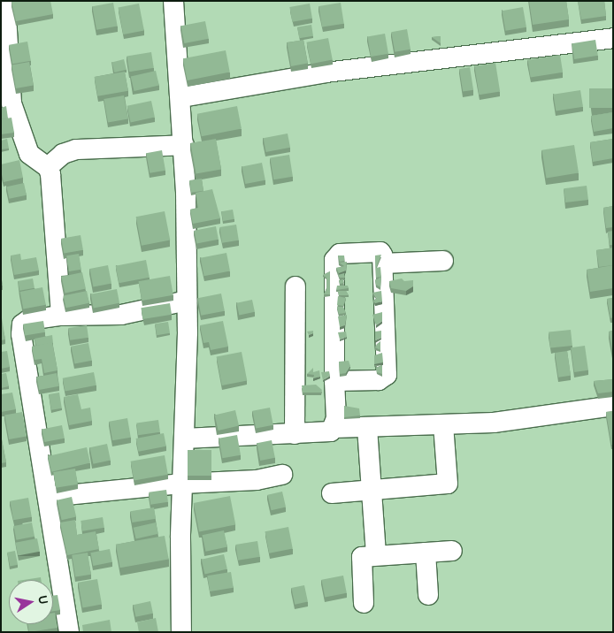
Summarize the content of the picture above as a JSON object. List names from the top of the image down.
{
  "north": "right"
}
